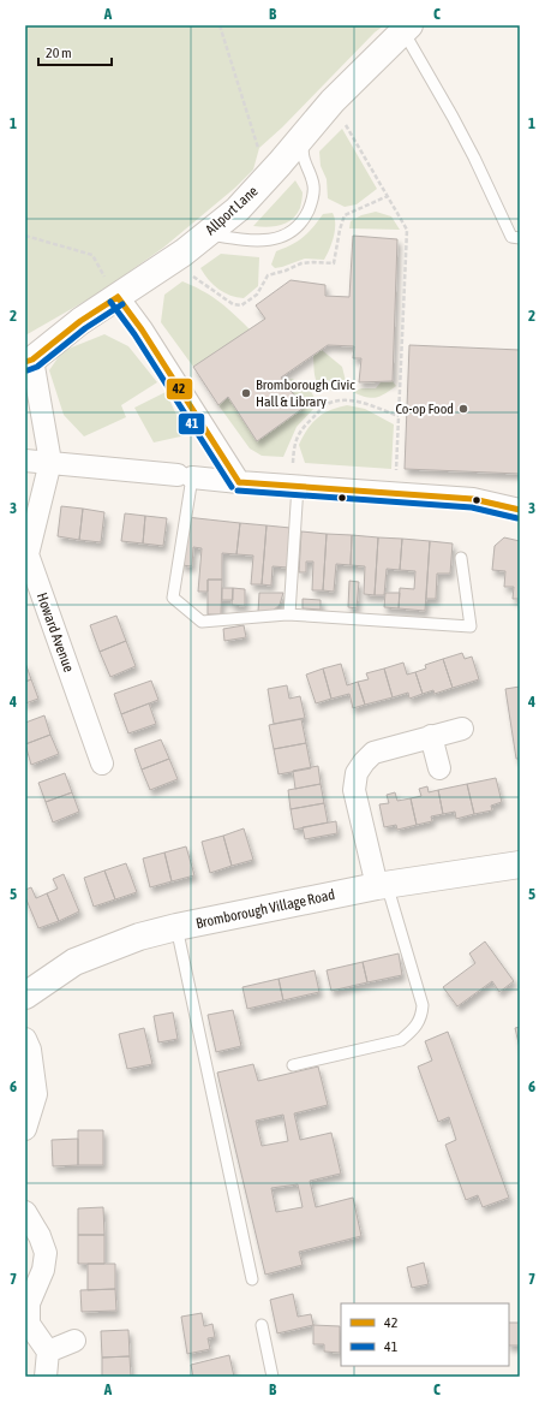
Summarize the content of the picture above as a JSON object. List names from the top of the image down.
{
  "streets": {
    "street": ["Allport Lane", "Howard Avenue", "Bromborough Village Road"]
  },
  "crossings": [
    ["Allport Lane", "Howard Avenue"]
  ],
  "places": ["Bromborough Civic Hall & Library", "Co-op Food"],
  "lines": ["transit line 42", "transit line 41"],
  "legend": ["42", "41"],
  "scale_bar": "20 m",
  "grid": {
    "columns": ["A", "B", "C"],
    "rows": [
      "1",
      "2",
      "3",
      "4",
      "5",
      "6",
      "7"
    ]
  }
}
